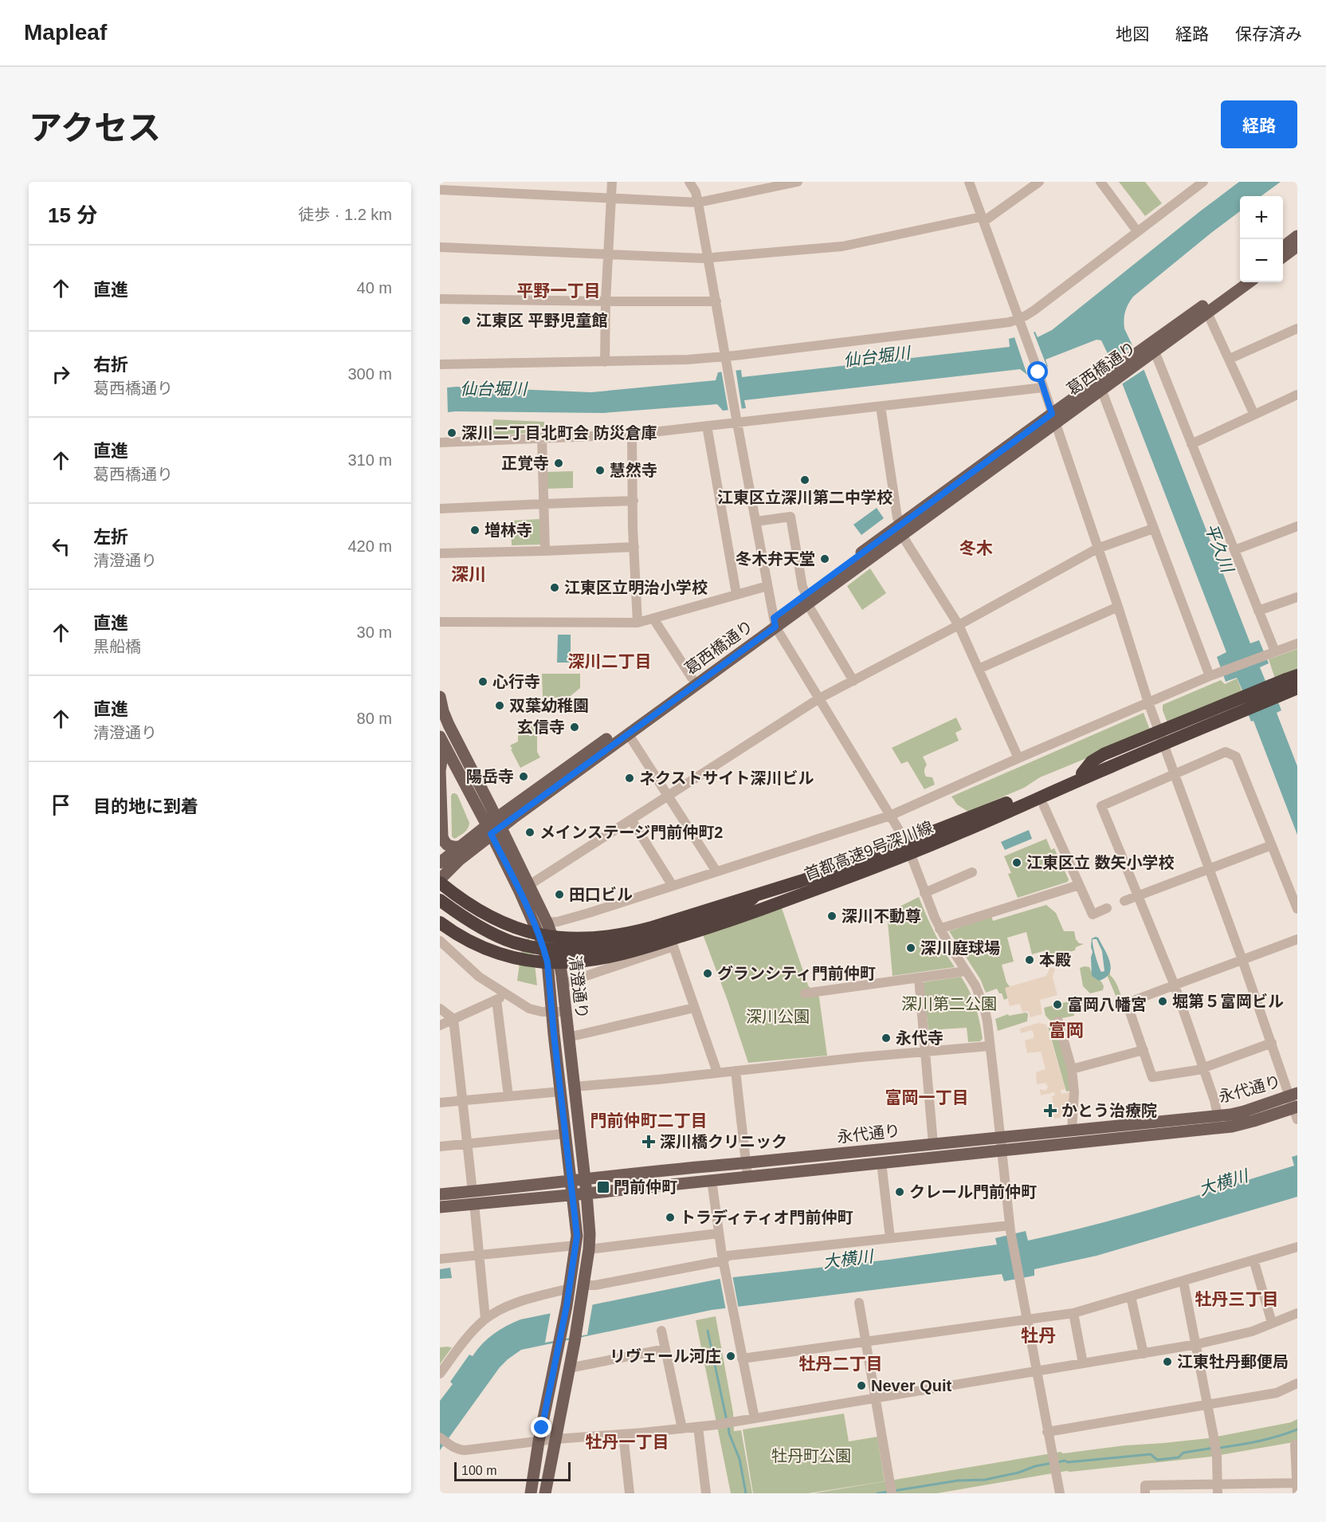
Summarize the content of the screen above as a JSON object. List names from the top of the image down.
{
  "streets": {
    "highway": ["首都高速9号深川線"],
    "main road": ["葛西橋通り", "清澄通り", "永代通り"]
  },
  "crossings": [
    ["葛西橋通り", "首都高速9号深川線"],
    ["葛西橋通り", "清澄通り"],
    ["清澄通り", "永代通り"]
  ],
  "districts": [
    "平野一丁目",
    "冬木",
    "深川",
    "深川二丁目",
    "富岡",
    "富岡一丁目",
    "門前仲町二丁目",
    "牡丹三丁目",
    "牡丹",
    "牡丹二丁目",
    "牡丹一丁目"
  ],
  "water": ["仙台堀川", "平久川", "大横川"],
  "parks": ["深川第二公園", "深川公園", "牡丹町公園"],
  "places": {
    "other": [
      "江東区 平野児童館",
      "深川二丁目北町会 防災倉庫",
      "正覚寺",
      "慧然寺",
      "江東区立深川第二中学校",
      "増林寺",
      "冬木弁天堂",
      "江東区立明治小学校",
      "心行寺",
      "双葉幼稚園",
      "玄信寺",
      "陽岳寺",
      "ネクストサイト深川ビル",
      "メインステージ門前仲町2",
      "江東区立 数矢小学校",
      "田口ビル",
      "深川不動尊",
      "深川庭球場",
      "本殿",
      "グランシティ門前仲町",
      "堀第５富岡ビル",
      "富岡八幡宮",
      "永代寺",
      "クレール門前仲町",
      "トラディティオ門前仲町",
      "リヴェール河庄",
      "江東牡丹郵便局",
      "Never Quit"
    ],
    "health": ["かとう治療院", "深川橋クリニック"],
    "transit": ["門前仲町"]
  },
  "scale_bar": "100 m",
  "page": {
    "header": "Mapleaf",
    "nav": ["地図", "経路", "保存済み"],
    "title": "アクセス",
    "buttons": "経路",
    "heading": ["15 分", "徒歩 · 1.2 km"],
    "map_buttons": ["+", "−"],
    "list": [
      ["直進", "40 m"],
      ["右折", "葛西橋通り", "300 m"],
      ["直進", "葛西橋通り", "310 m"],
      ["左折", "清澄通り", "420 m"],
      ["直進", "黒船橋", "30 m"],
      ["直進", "清澄通り", "80 m"],
      "目的地に到着"
    ],
    "scale": "100 m"
  }
}
